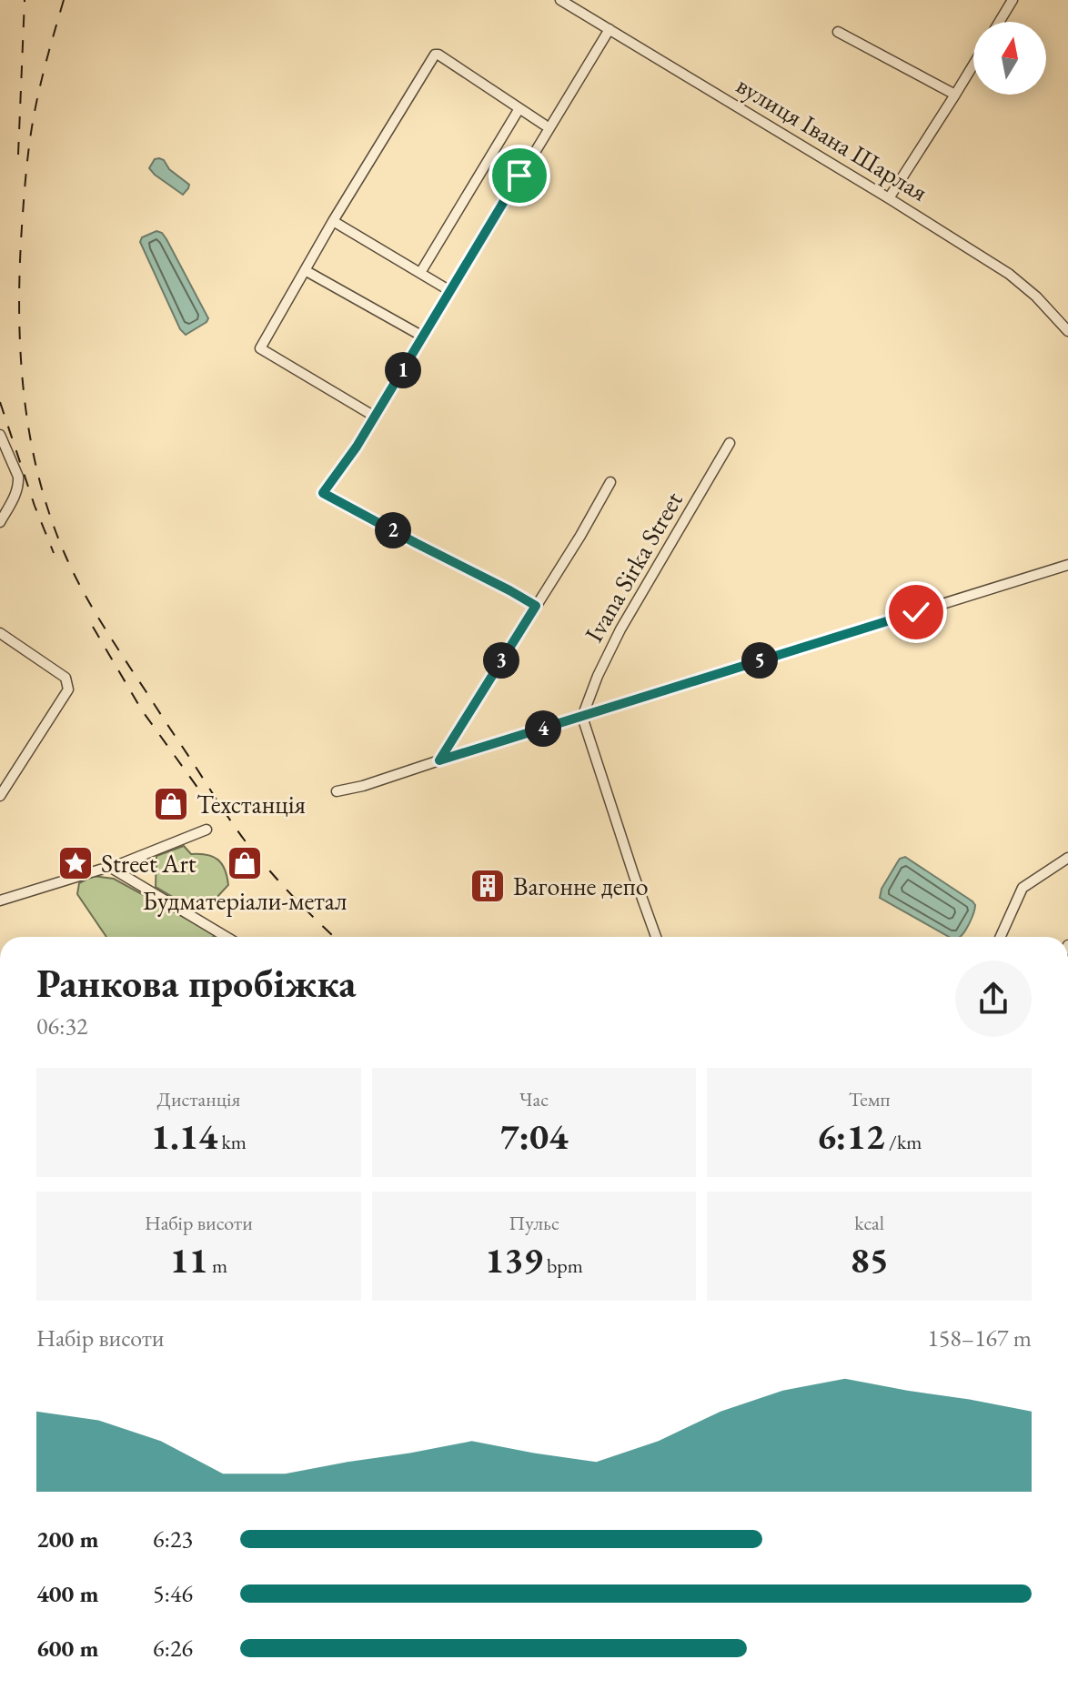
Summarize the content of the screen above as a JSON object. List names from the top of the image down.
{
  "streets": {
    "street": ["вулиця Івана Шарлая", "Ivana Sirka Street"]
  },
  "places": {
    "shop": ["Техстанція", "Будматеріали-метал"],
    "place": ["Street Art"],
    "building": ["Вагонне депо"]
  },
  "north": "top",
  "page": {
    "pins": [
      "1",
      "2",
      "3",
      "5",
      "4"
    ],
    "heading": ["Ранкова пробіжка", "06:32"],
    "stats": [
      ["Дистанція", "1.14 km"],
      ["Час", "7:04"],
      ["Темп", "6:12 /km"],
      ["Набір висоти", "11 m"],
      ["Пульс", "139 bpm"],
      ["kcal", "85"]
    ],
    "chart": ["Набір висоти", "158–167 m"],
    "list": [
      {
        "name": "200 m",
        "note": "6:23"
      },
      {
        "name": "400 m",
        "note": "5:46"
      },
      {
        "name": "600 m",
        "note": "6:26"
      }
    ]
  }
}
